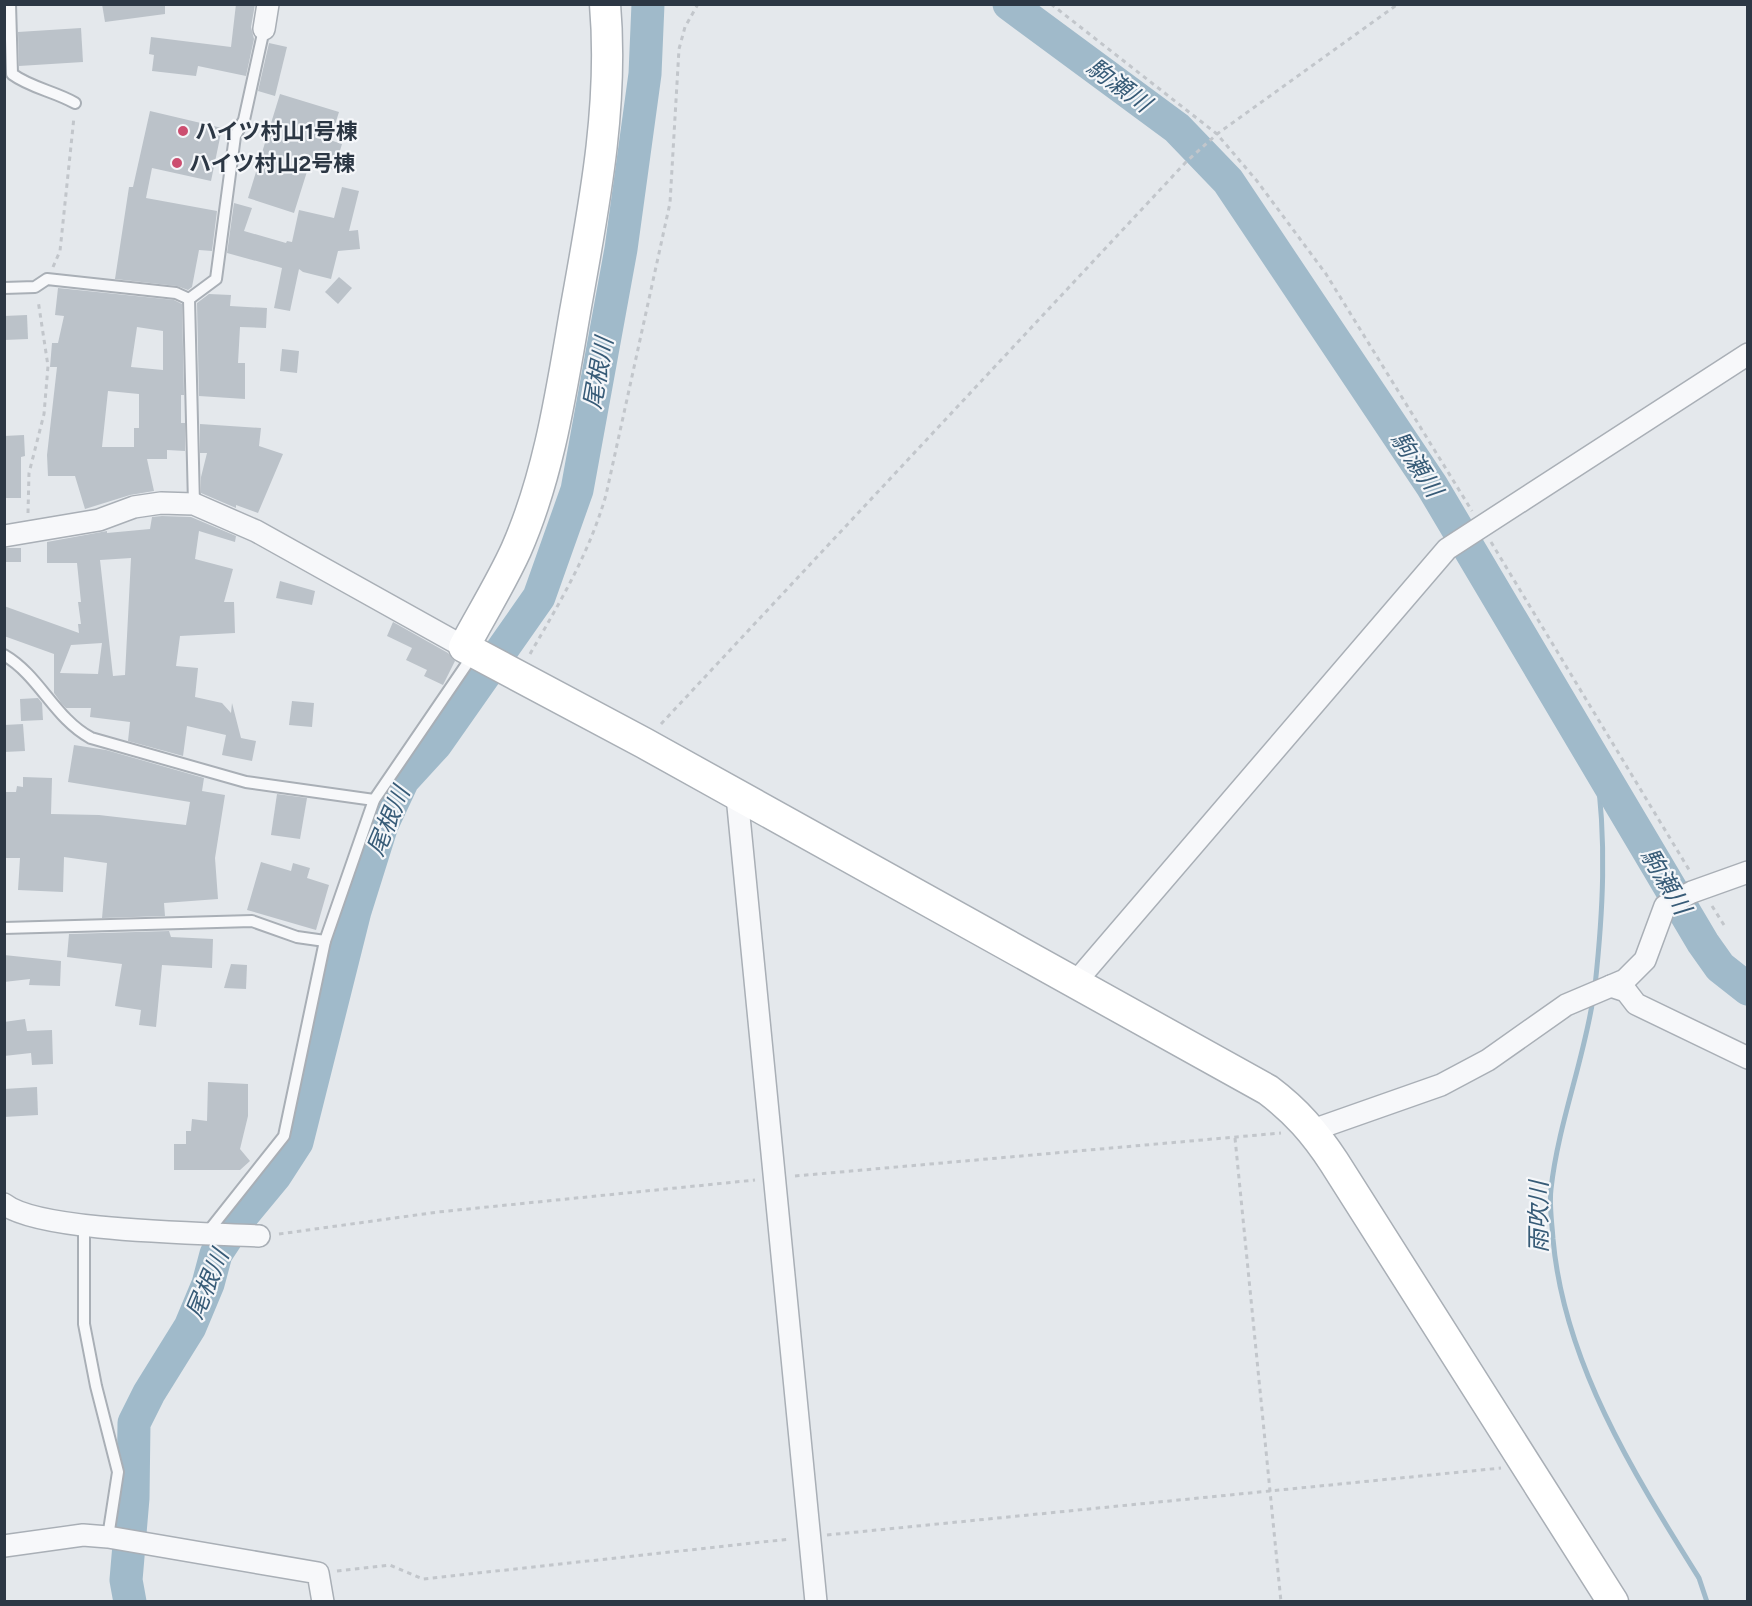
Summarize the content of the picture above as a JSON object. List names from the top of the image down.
{
  "water": ["駒瀬川", "尾根川", "雨吹川"],
  "places": ["ハイツ村山1号棟", "ハイツ村山2号棟"]
}
